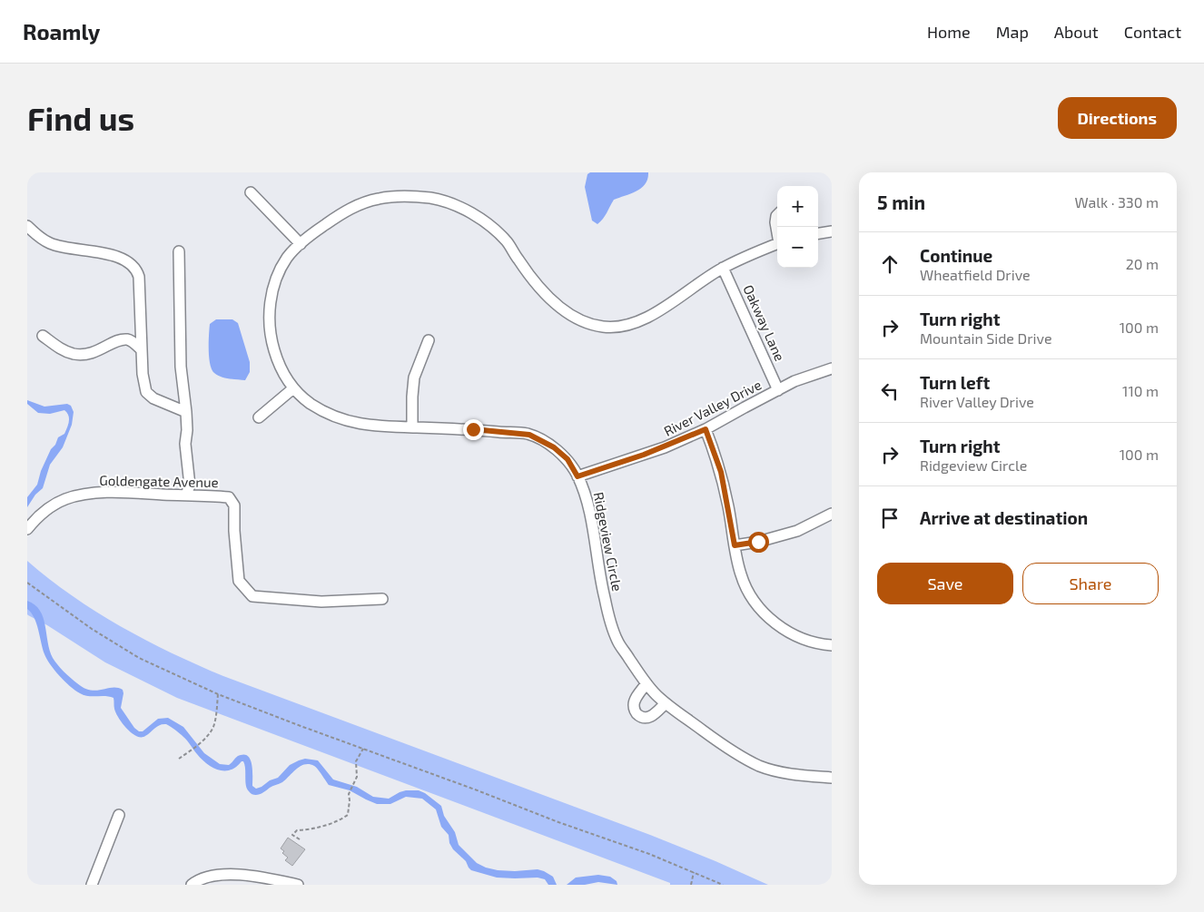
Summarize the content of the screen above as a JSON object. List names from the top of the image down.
{
  "streets": {
    "street": [
      "Oakway Lane",
      "River Valley Drive",
      "Goldengate Avenue",
      "Ridgeview Circle"
    ]
  },
  "crossings": [
    ["Oakway Lane", "River Valley Drive"],
    ["Oakway Lane", "Ridgeview Circle"],
    ["River Valley Drive", "Ridgeview Circle"]
  ],
  "page": {
    "header": "Roamly",
    "nav": [
      "Home",
      "Map",
      "About",
      "Contact"
    ],
    "buttons": [
      "Directions",
      ["Save", "Share"]
    ],
    "title": "Find us",
    "heading": ["5 min", "Walk · 330 m"],
    "map_buttons": ["+", "−"],
    "list": [
      ["Continue", "Wheatfield Drive", "20 m"],
      ["Turn right", "Mountain Side Drive", "100 m"],
      ["Turn left", "River Valley Drive", "110 m"],
      ["Turn right", "Ridgeview Circle", "100 m"],
      "Arrive at destination"
    ]
  }
}
